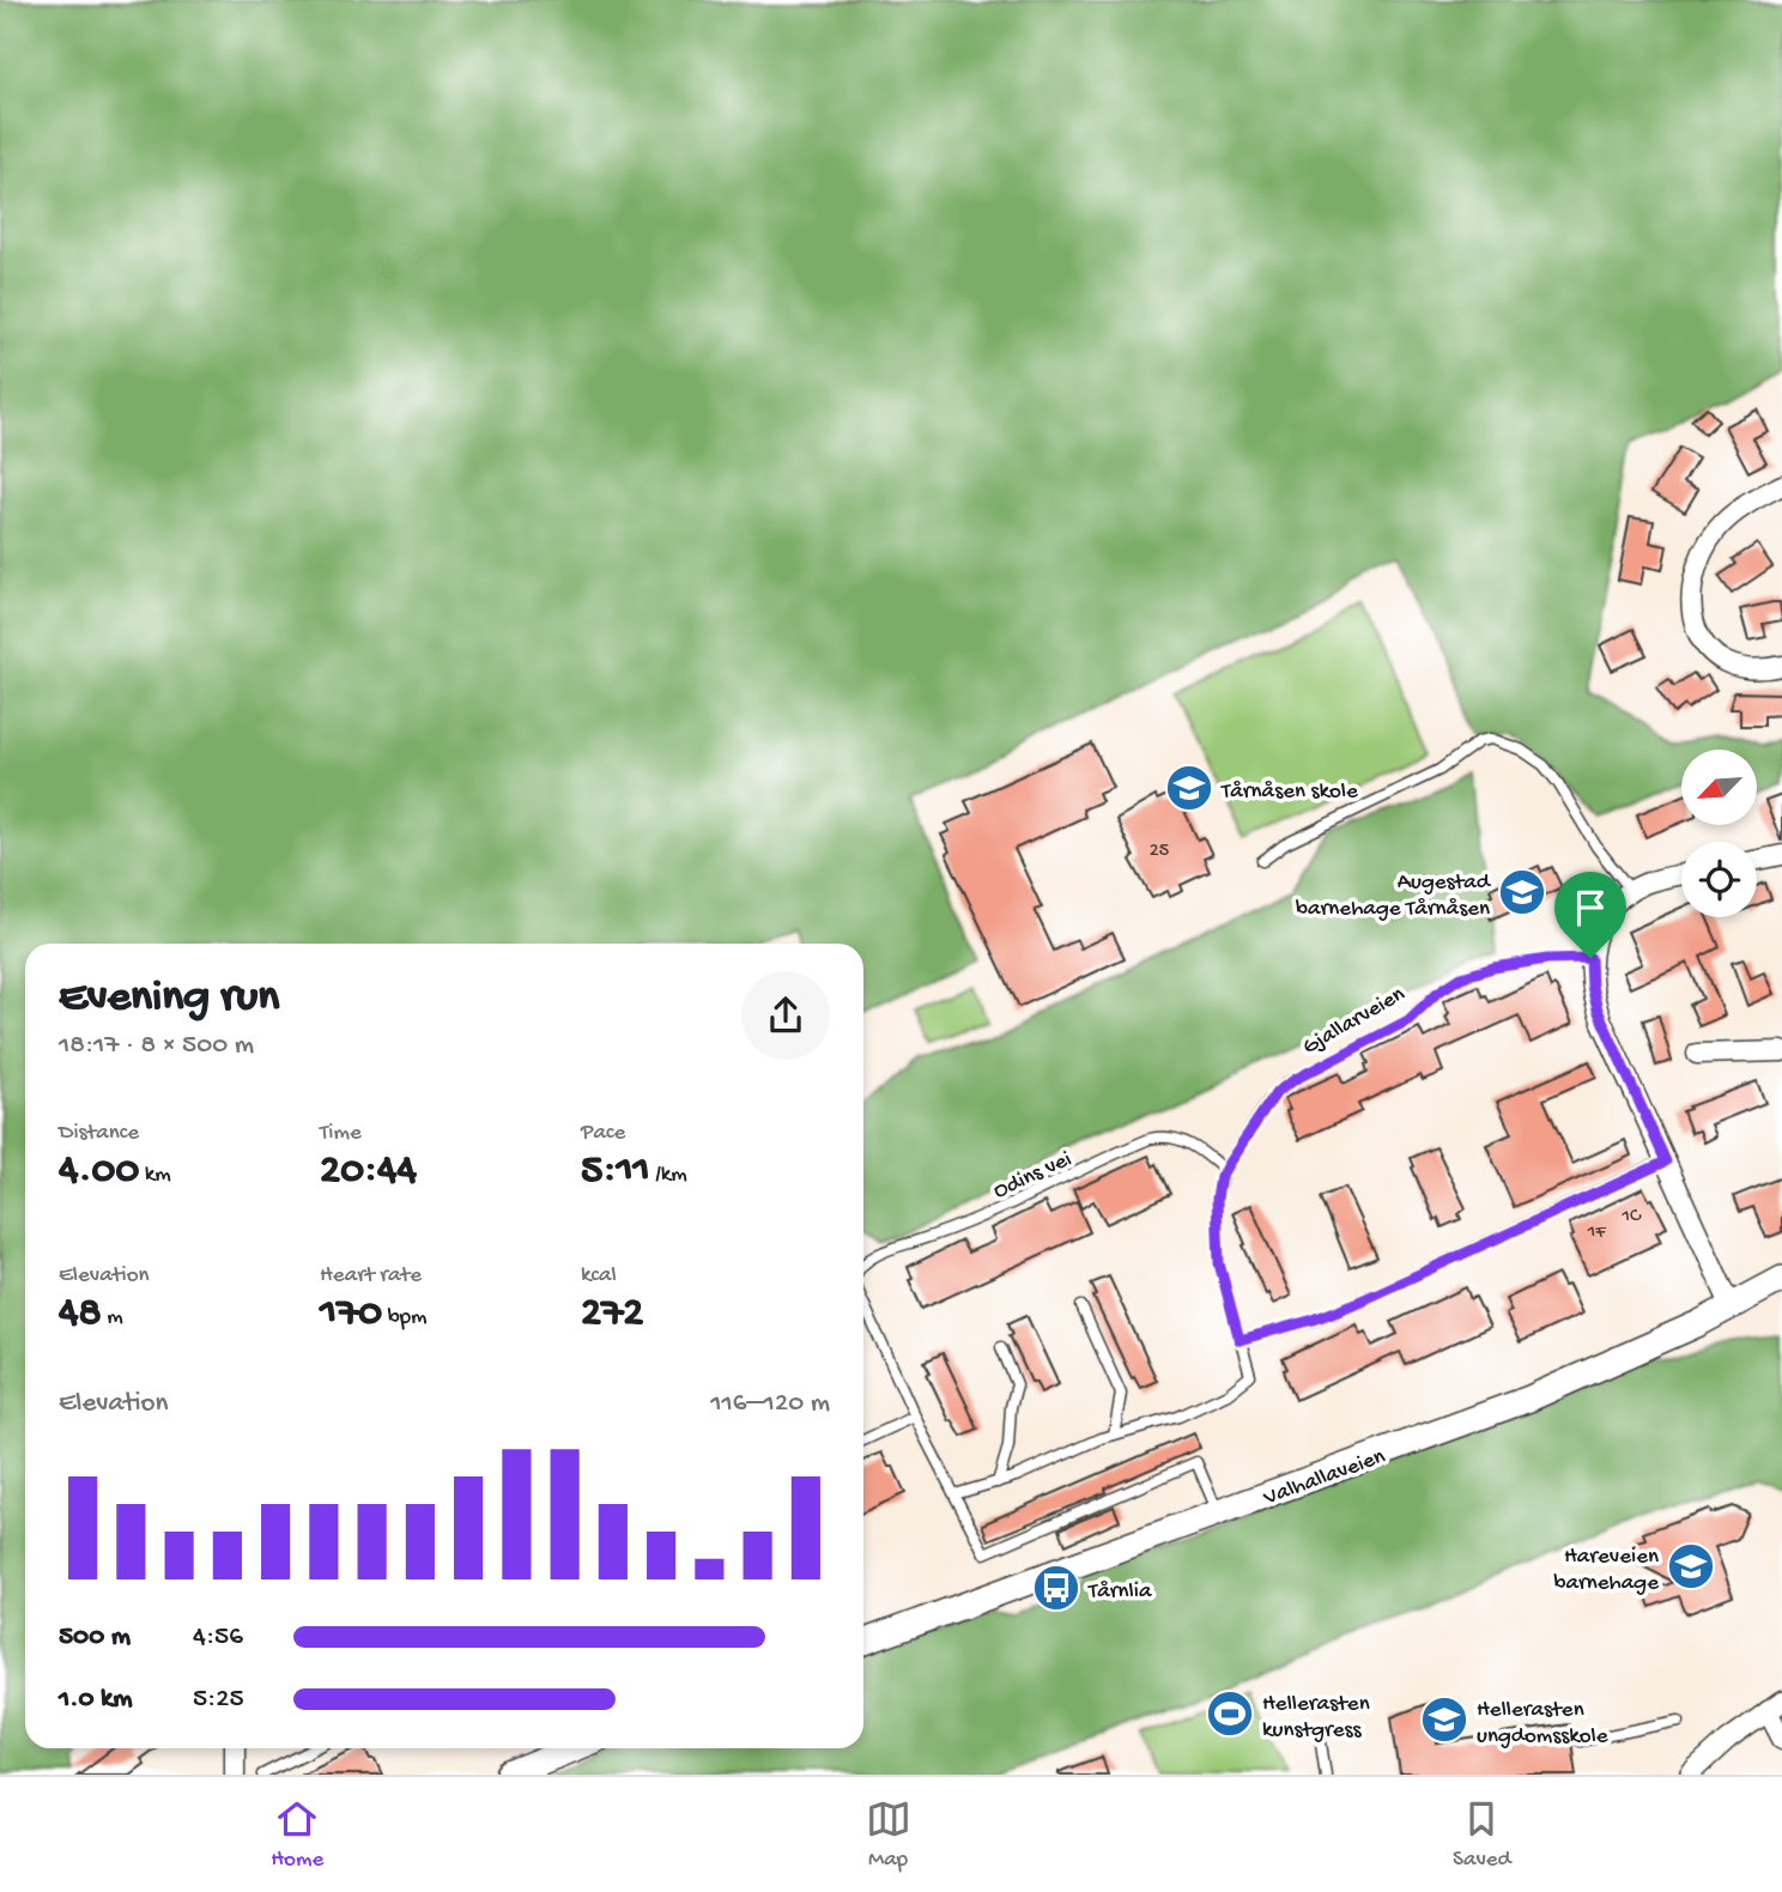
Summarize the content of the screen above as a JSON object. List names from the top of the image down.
{
  "streets": {
    "street": ["Valhallaveien"],
    "lane": ["Gjallarveien", "Odins vei"]
  },
  "crossings": [
    ["Gjallarveien", "Odins vei"]
  ],
  "places": {
    "school or university": [
      "Tårnåsen skole",
      "Augestad barnehage Tårnåsen",
      "Hareveien barnehage",
      "Hellerasten ungdomsskole"
    ],
    "bus stop": ["Tårnlia"],
    "sports": ["Hellerasten kunstgress"]
  },
  "house_numbers": ["25", "1C", "1F"],
  "north": "bottom left",
  "page": {
    "heading": ["Evening run", "18:17 · 8 × 500 m"],
    "stats": [
      ["Distance", "4.00 km"],
      ["Time", "20:44"],
      ["Pace", "5:11 /km"],
      ["Elevation", "48 m"],
      ["Heart rate", "170 bpm"],
      ["kcal", "272"]
    ],
    "chart": ["Elevation", "116–120 m"],
    "list": [
      {
        "name": "500 m",
        "note": "4:56"
      },
      {
        "name": "1.0 km",
        "note": "5:25"
      }
    ],
    "tabs": ["Home", "Map", "Saved"]
  }
}
